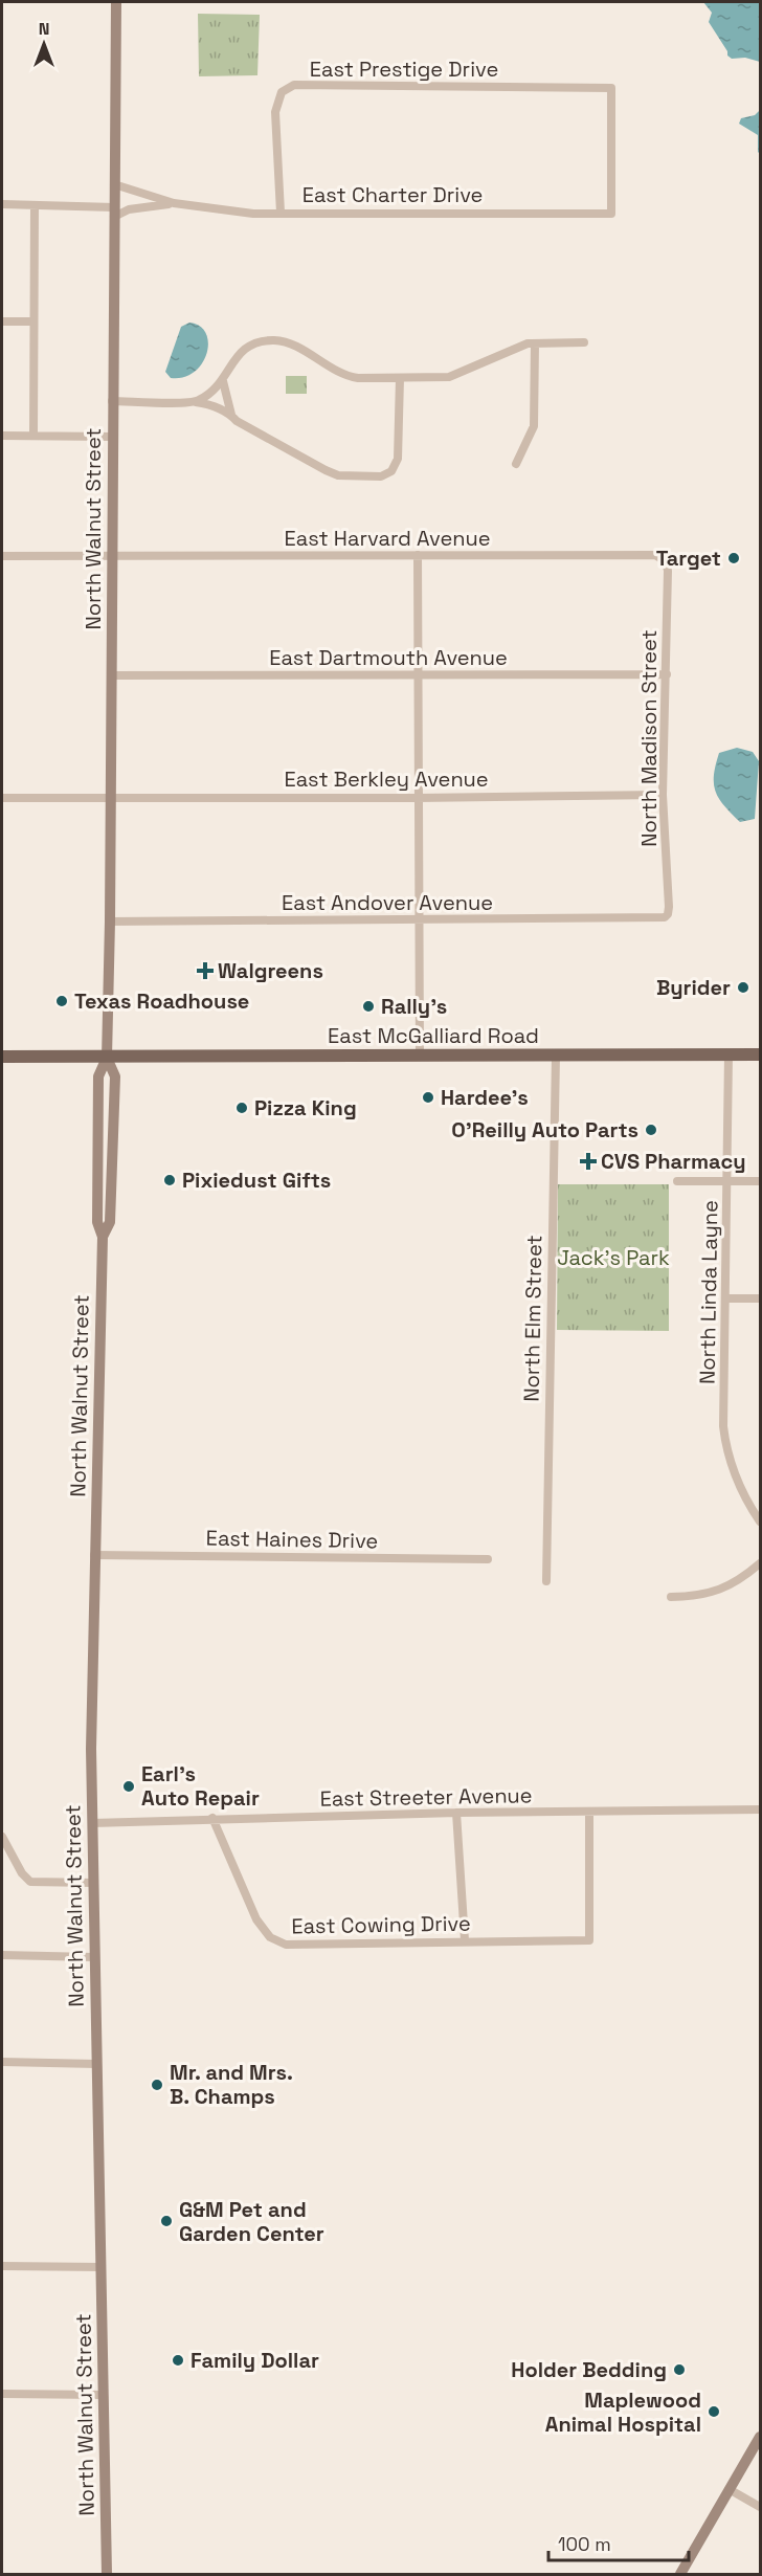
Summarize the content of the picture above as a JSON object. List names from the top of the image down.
{
  "streets": {
    "main road": ["North Walnut Street", "East McGalliard Road"],
    "street": [
      "East Prestige Drive",
      "East Charter Drive",
      "East Harvard Avenue",
      "East Dartmouth Avenue",
      "North Madison Street",
      "East Berkley Avenue",
      "East Andover Avenue",
      "North Linda Layne",
      "North Elm Street",
      "East Haines Drive",
      "East Streeter Avenue",
      "East Cowing Drive"
    ]
  },
  "crossings": [
    ["East Prestige Drive", "East Charter Drive"],
    ["East Charter Drive", "North Walnut Street"],
    ["North Walnut Street", "East Harvard Avenue"],
    ["North Walnut Street", "East Dartmouth Avenue"],
    ["North Walnut Street", "East Berkley Avenue"],
    ["North Walnut Street", "East Andover Avenue"],
    ["North Walnut Street", "East McGalliard Road"],
    ["North Walnut Street", "East Haines Drive"],
    ["North Walnut Street", "East Streeter Avenue"],
    ["East Harvard Avenue", "North Madison Street"],
    ["East Dartmouth Avenue", "North Madison Street"],
    ["North Madison Street", "East Berkley Avenue"],
    ["North Madison Street", "East Andover Avenue"],
    ["East McGalliard Road", "North Linda Layne"],
    ["East McGalliard Road", "North Elm Street"],
    ["East Streeter Avenue", "East Cowing Drive"]
  ],
  "parks": ["Jack's Park"],
  "places": {
    "other": [
      "Target",
      "Byrider",
      "Texas Roadhouse",
      "Rally's",
      "Hardee's",
      "Pizza King",
      "O'Reilly Auto Parts",
      "Pixiedust Gifts",
      "Earl's Auto Repair",
      "Mr. and Mrs. B. Champs",
      "G&M Pet and Garden Center",
      "Family Dollar",
      "Holder Bedding",
      "Maplewood Animal Hospital"
    ],
    "health": ["Walgreens", "CVS Pharmacy"]
  },
  "scale_bar": "100 m",
  "north": "top"
}
